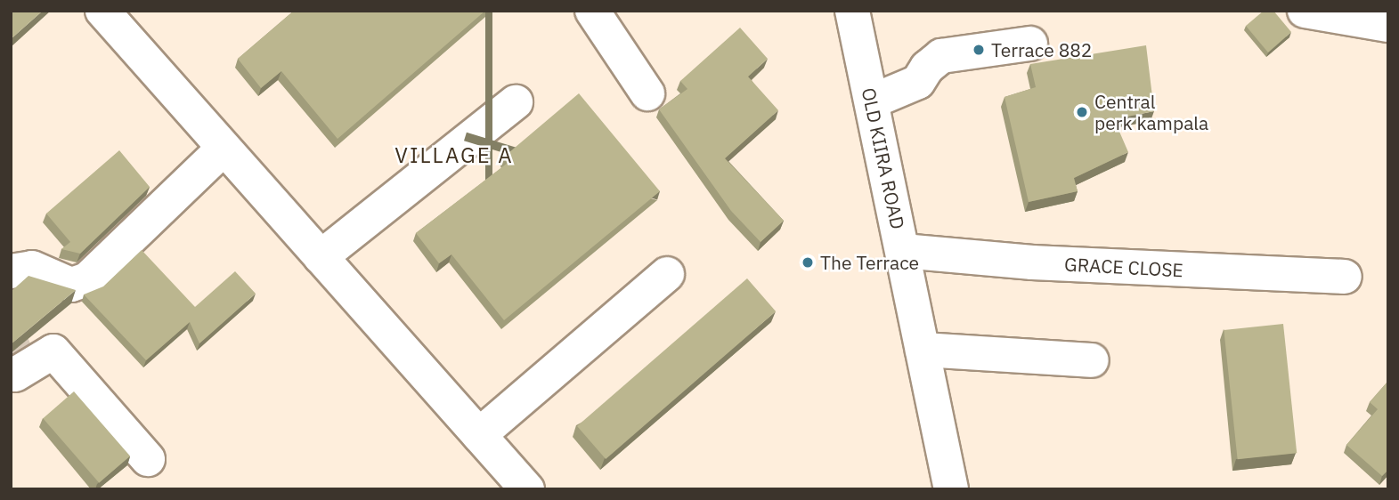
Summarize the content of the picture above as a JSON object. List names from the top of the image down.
{
  "streets": {
    "street": ["OLD KIIRA ROAD", "GRACE CLOSE"]
  },
  "crossings": [
    ["OLD KIIRA ROAD", "GRACE CLOSE"]
  ],
  "districts": ["VILLAGE A"],
  "places": ["Terrace 882", "Central perk kampala", "The Terrace"]
}
